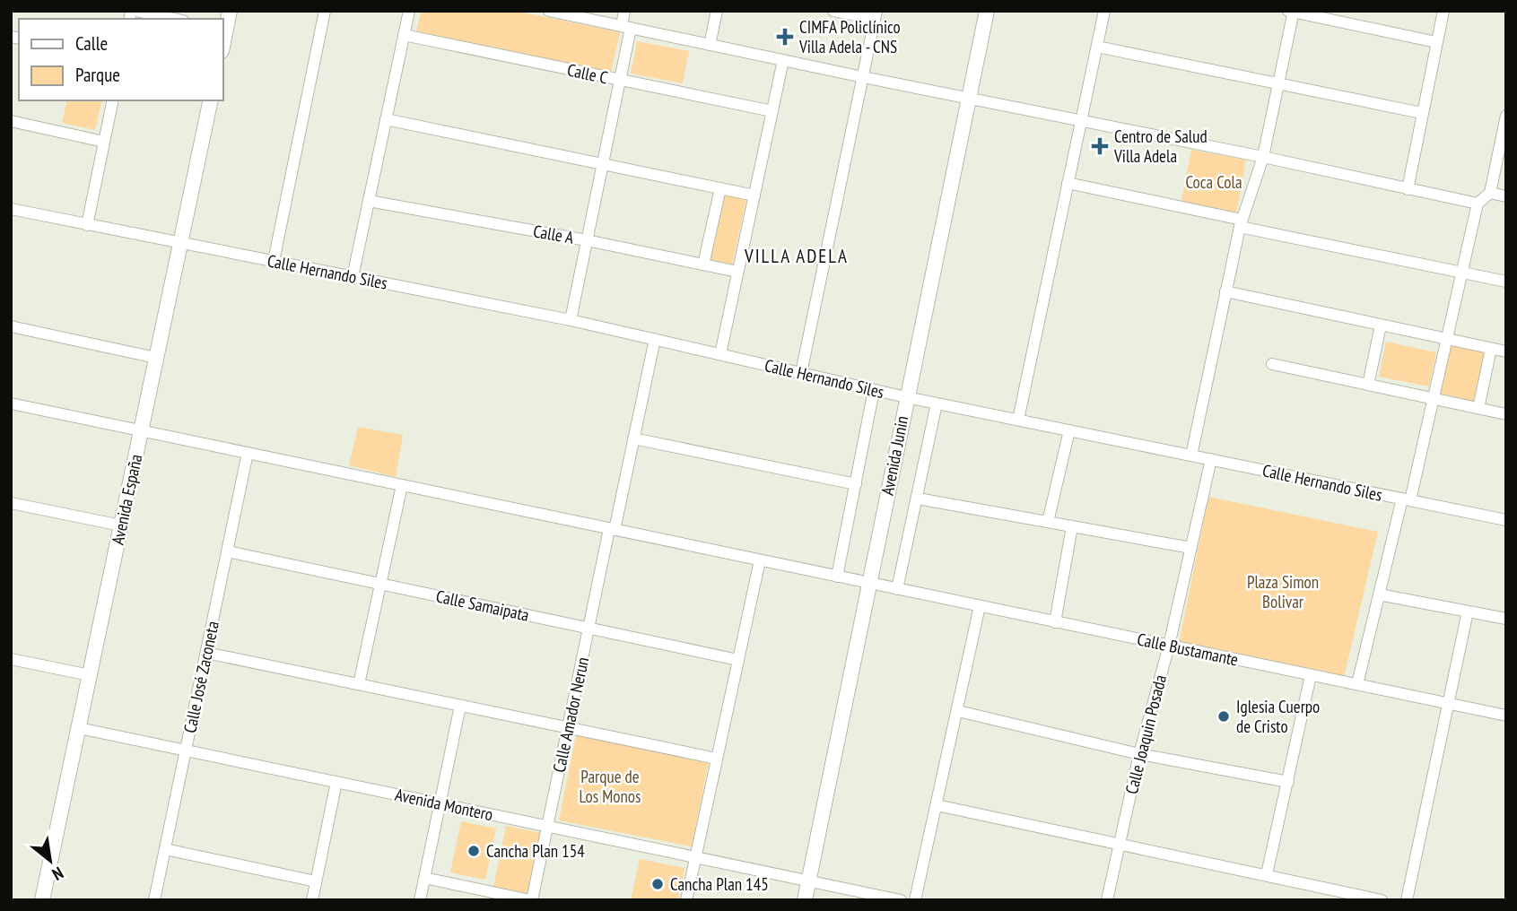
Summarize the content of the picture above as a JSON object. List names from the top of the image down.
{
  "streets": {
    "street": [
      "Calle C",
      "Calle A",
      "Calle Hernando Siles",
      "Avenida Junin",
      "Avenida España",
      "Calle Samaipata",
      "Calle Bustamante",
      "Calle José Zaconeta",
      "Calle Amador Nerun",
      "Calle Joaquin Posada",
      "Avenida Montero"
    ]
  },
  "crossings": [
    ["Calle Hernando Siles", "Avenida Junin"],
    ["Calle Hernando Siles", "Avenida España"],
    ["Calle Hernando Siles", "Calle Amador Nerun"],
    ["Calle Hernando Siles", "Calle Joaquin Posada"],
    ["Avenida Junin", "Calle Bustamante"],
    ["Avenida Junin", "Avenida Montero"],
    ["Avenida España", "Calle Bustamante"],
    ["Avenida España", "Avenida Montero"],
    ["Calle Samaipata", "Calle José Zaconeta"],
    ["Calle Samaipata", "Calle Amador Nerun"],
    ["Calle Bustamante", "Calle José Zaconeta"],
    ["Calle Bustamante", "Calle Amador Nerun"],
    ["Calle Bustamante", "Calle Joaquin Posada"],
    ["Calle José Zaconeta", "Avenida Montero"],
    ["Calle Amador Nerun", "Avenida Montero"]
  ],
  "districts": ["VILLA ADELA"],
  "parks": ["Coca Cola", "Plaza Simon Bolivar", "Parque de Los Monos"],
  "places": {
    "health": ["CIMFA Policlínico Villa Adela - CNS", "Centro de Salud Villa Adela"],
    "other": ["Iglesia Cuerpo de Cristo", "Cancha Plan 154", "Cancha Plan 145"]
  },
  "legend": ["Calle", "Parque"],
  "north": "bottom right"
}
